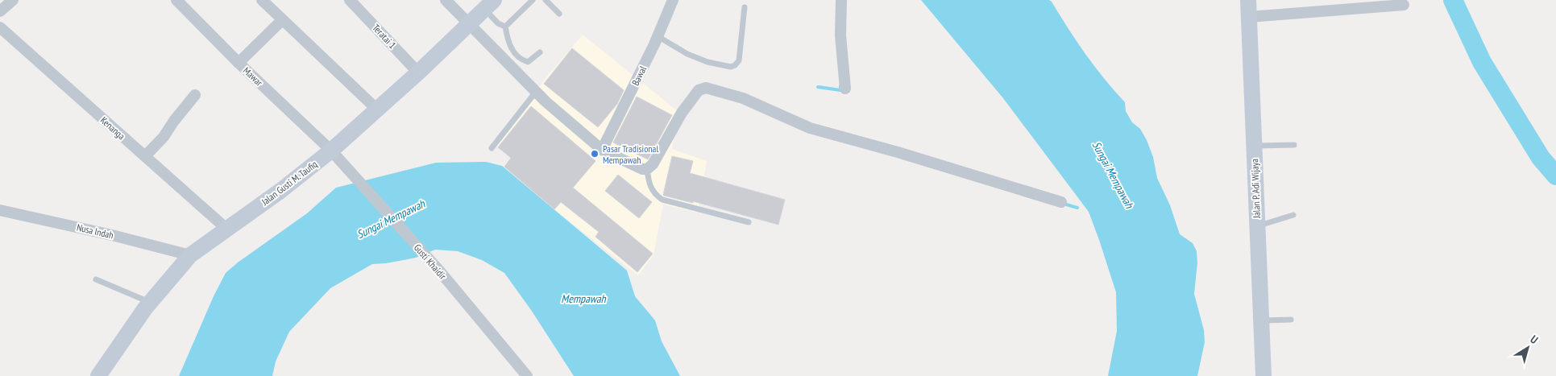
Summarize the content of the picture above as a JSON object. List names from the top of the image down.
{
  "streets": {
    "main road": ["Jalan Gusti M. Taufiq", "Jalan P. Adi Wijaya"],
    "street": [
      "Teratai 1",
      "Bawal",
      "Mawar",
      "Kenanga",
      "Nusa Indah",
      "Gusti Khaidir"
    ]
  },
  "crossings": [
    ["Teratai 1", "Jalan Gusti M. Taufiq"],
    ["Mawar", "Jalan Gusti M. Taufiq"],
    ["Mawar", "Gusti Khaidir"],
    ["Kenanga", "Jalan Gusti M. Taufiq"],
    ["Jalan Gusti M. Taufiq", "Nusa Indah"],
    ["Jalan Gusti M. Taufiq", "Gusti Khaidir"]
  ],
  "water": ["Sungai Mempawah", "Mempawah"],
  "places": ["Pasar Tradisional Mempawah"],
  "north": "top right"
}
